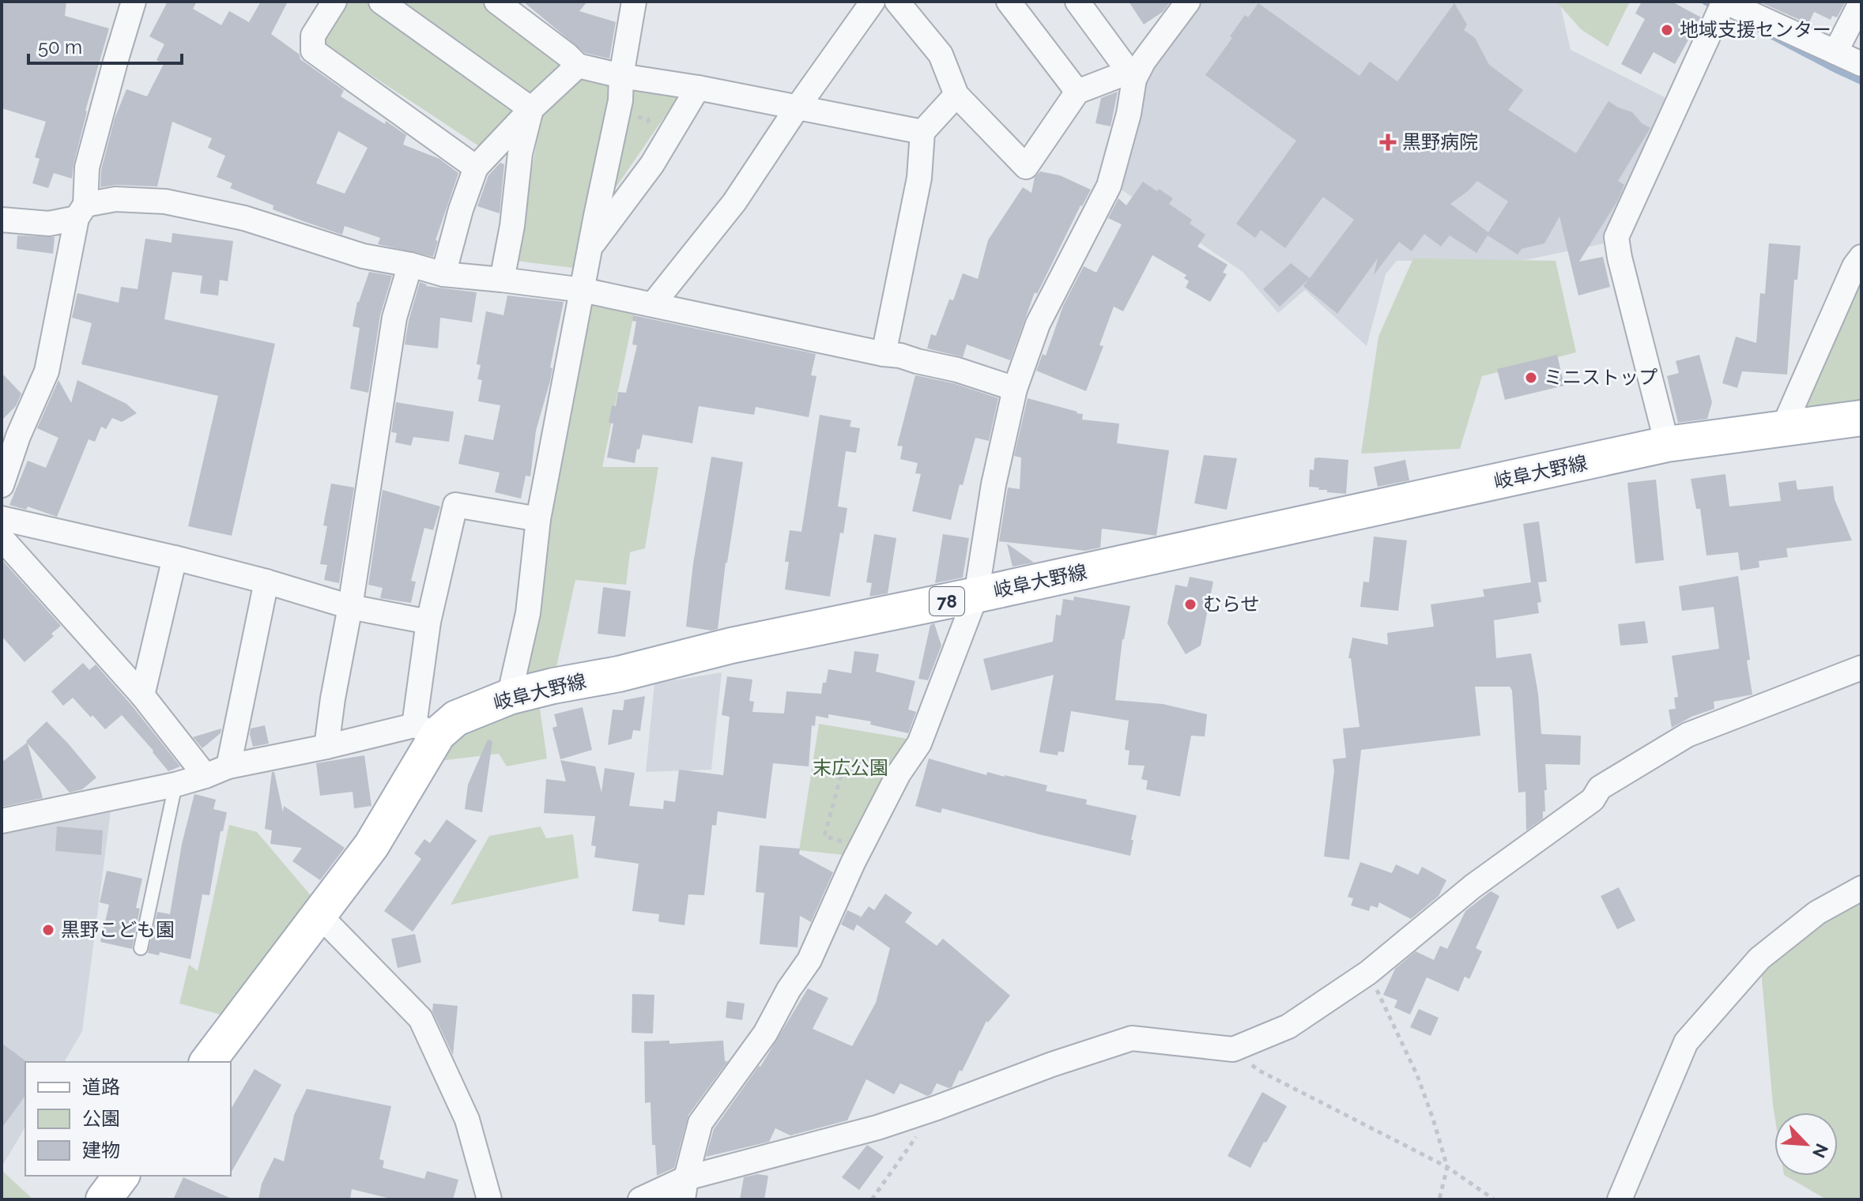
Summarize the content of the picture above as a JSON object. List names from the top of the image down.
{
  "streets": {
    "main road": ["岐阜大野線", "78"]
  },
  "parks": ["末広公園"],
  "places": {
    "other": [
      "地域支援センター",
      "ミニストップ",
      "むらせ",
      "黒野こども園"
    ],
    "health": ["黒野病院"]
  },
  "legend": ["道路", "公園", "建物"],
  "scale_bar": "50 m",
  "north": "bottom right"
}
